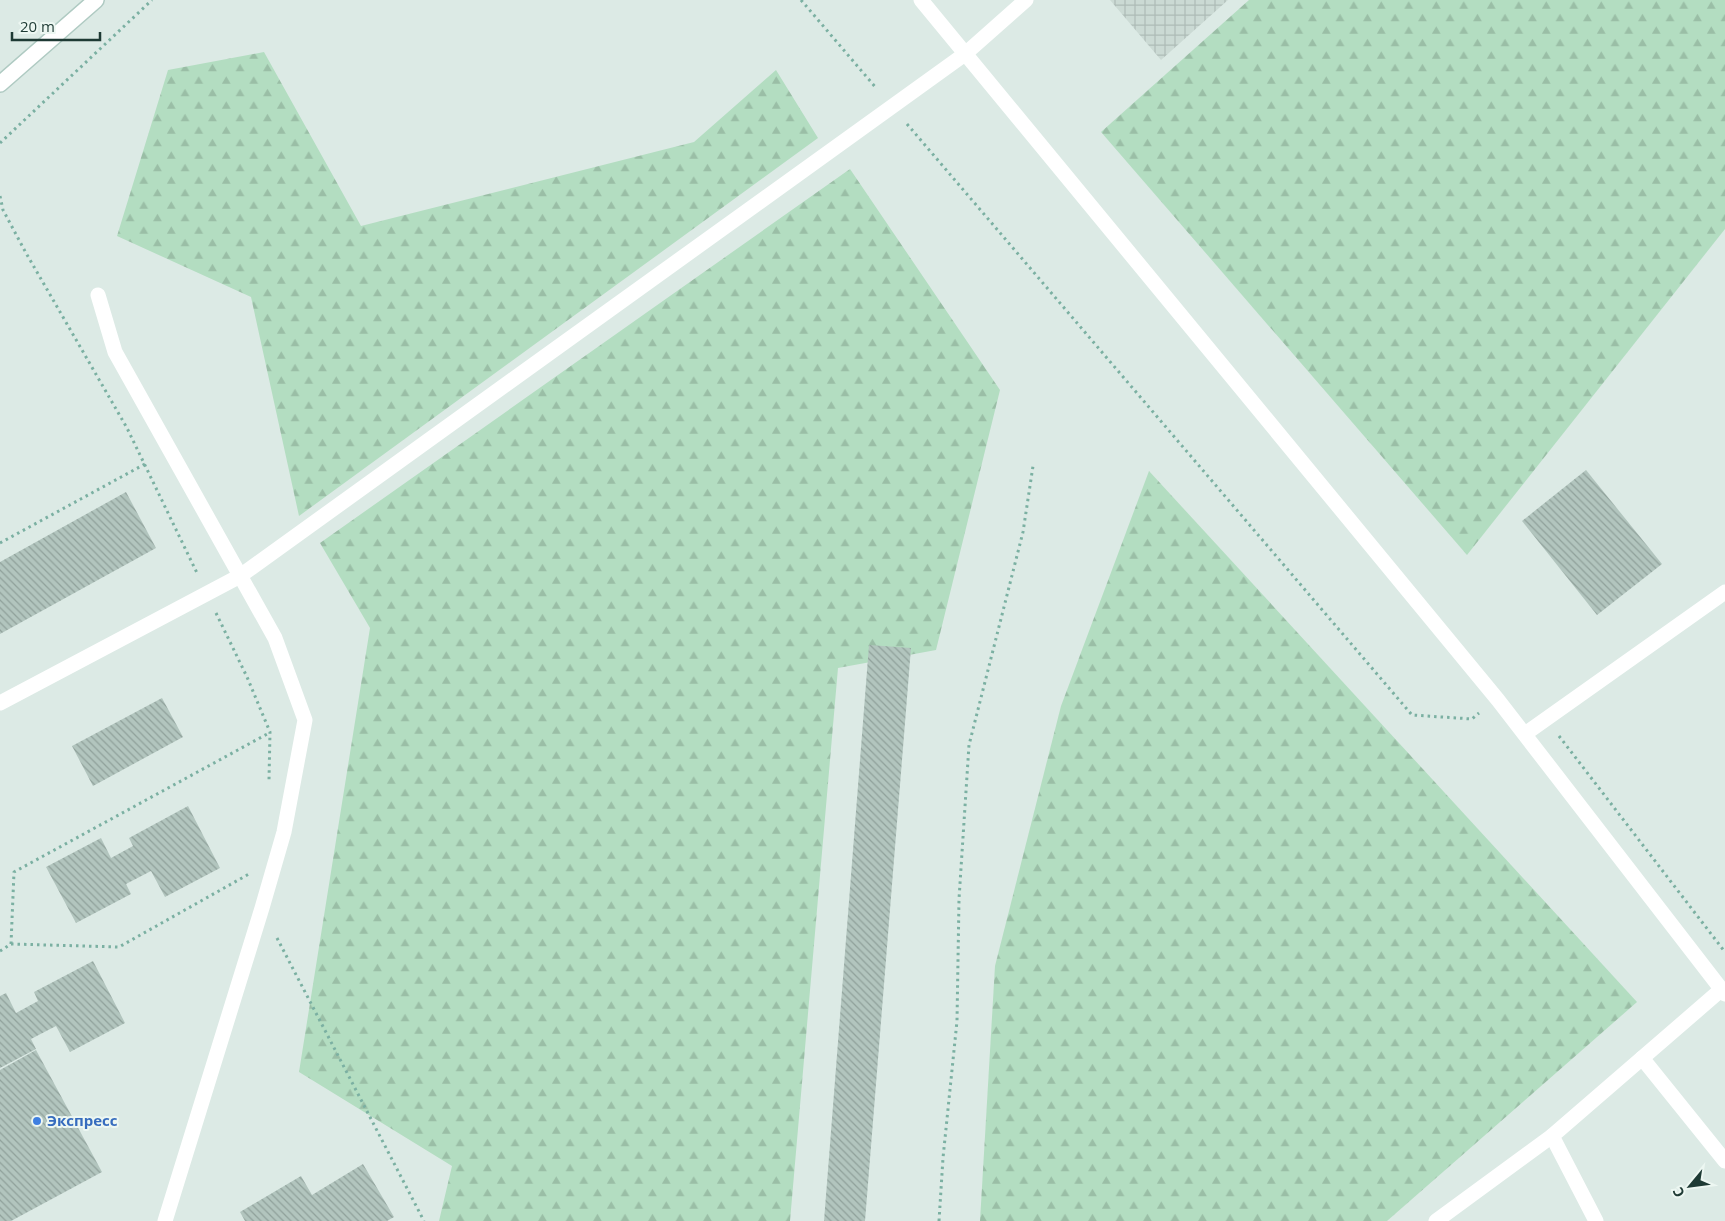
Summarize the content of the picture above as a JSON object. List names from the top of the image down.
{
  "places": ["Экспресс"],
  "scale_bar": "20 m",
  "north": "bottom left"
}
